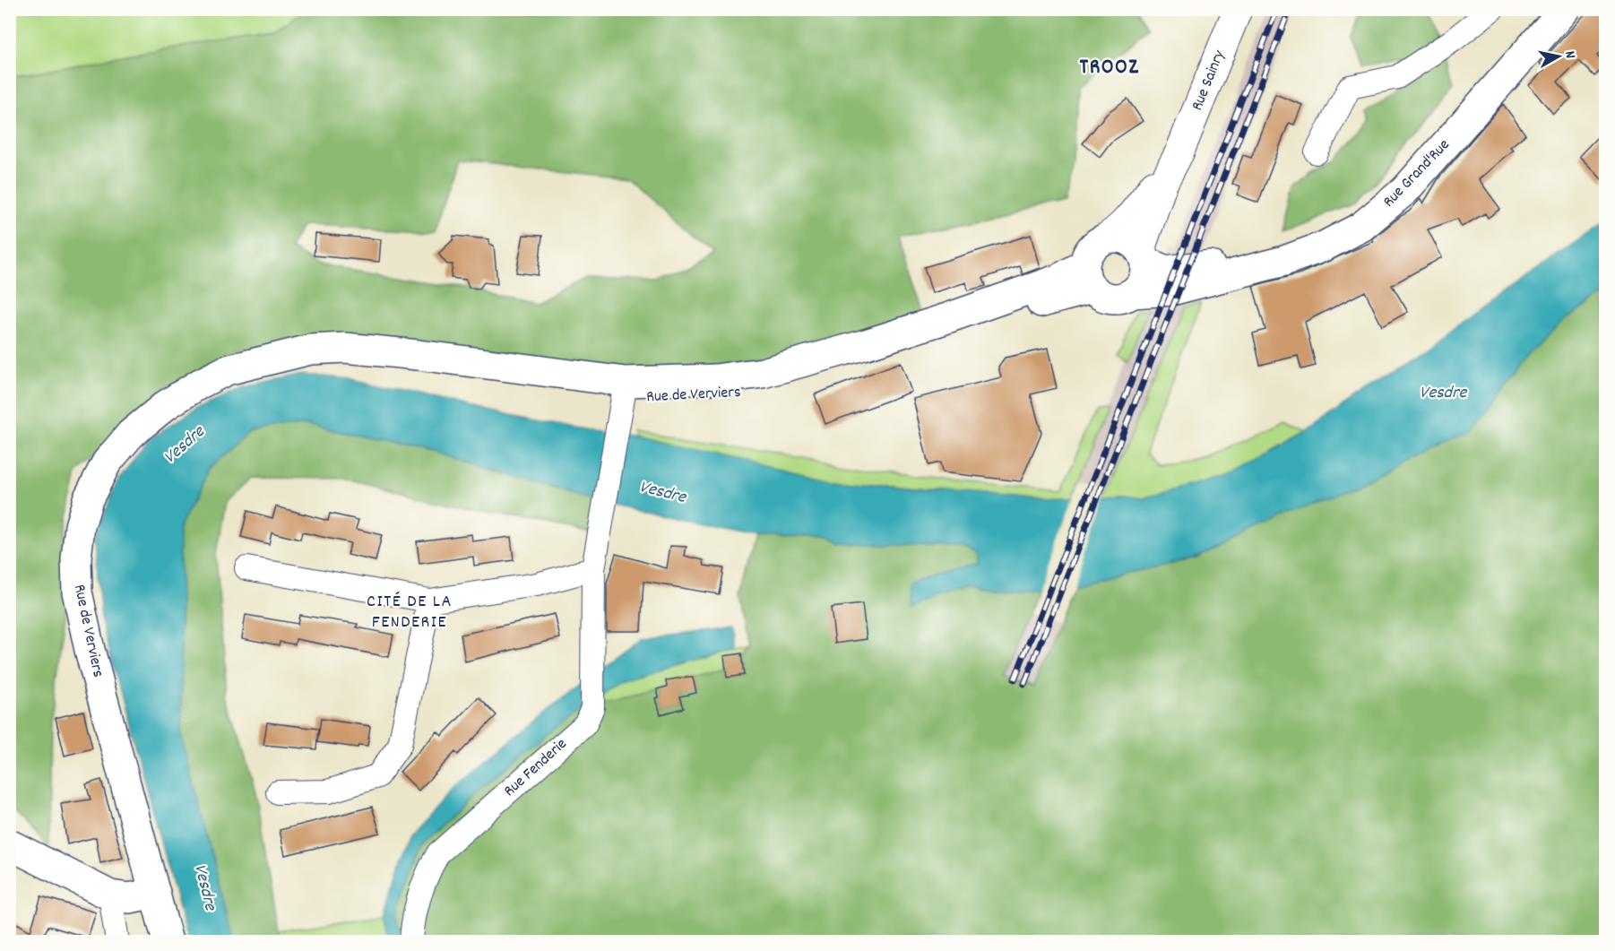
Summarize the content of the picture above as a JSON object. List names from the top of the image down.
{
  "streets": {
    "main road": ["Rue Grand'Rue", "Rue de Verviers"],
    "street": ["Rue Sainry", "Rue Fenderie"]
  },
  "crossings": [
    ["Rue Sainry", "Rue Grand'Rue"],
    ["Rue Sainry", "Rue de Verviers"],
    ["Rue Grand'Rue", "Rue de Verviers"],
    ["Rue de Verviers", "Rue Fenderie"]
  ],
  "districts": ["TROOZ", "CITÉ DE LA FENDERIE"],
  "water": ["Vesdre"],
  "north": "right"
}
